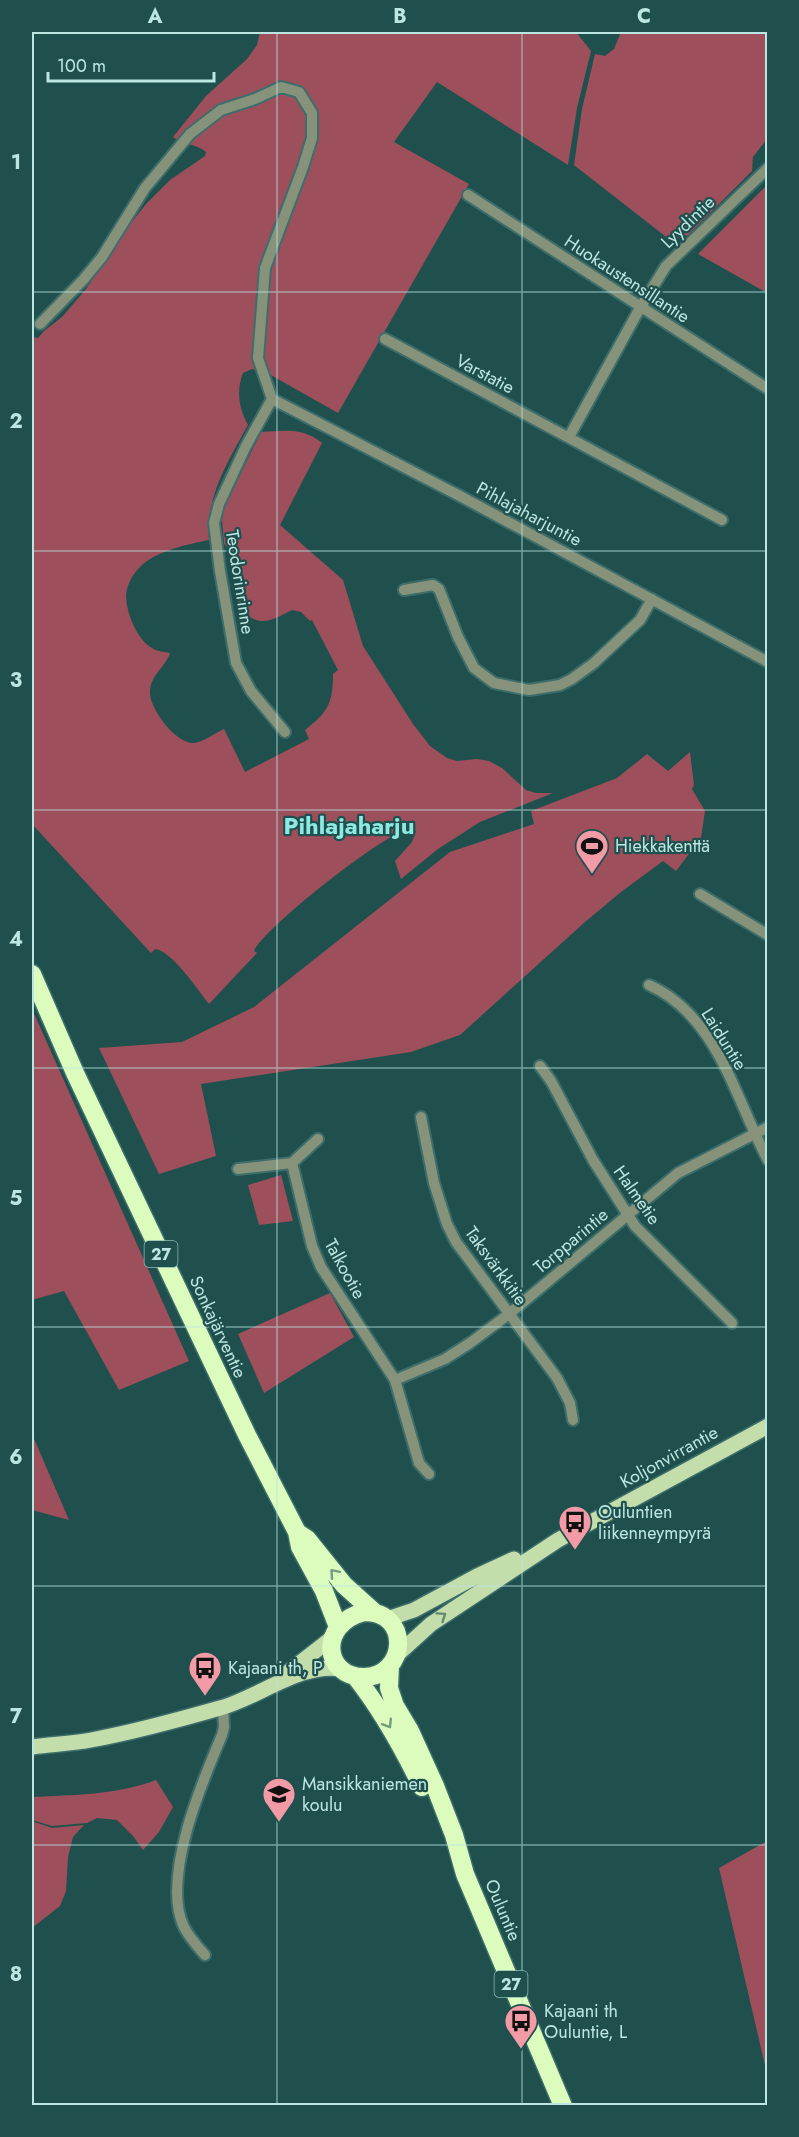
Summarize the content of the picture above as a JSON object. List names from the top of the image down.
{
  "streets": {
    "highway": ["27", "Sonkajärventie", "Ouluntie"],
    "main road": ["Koljonvirrantie"],
    "street": [
      "Lyydintie",
      "Huokaustensillantie",
      "Varstatie",
      "Pihlajaharjuntie",
      "Teodorinrinne",
      "Laiduntie",
      "Halmetie",
      "Torpparintie",
      "Taksvärkkitie",
      "Talkootie"
    ]
  },
  "crossings": [
    ["Lyydintie", "Huokaustensillantie"],
    ["Pihlajaharjuntie", "Teodorinrinne"],
    ["Laiduntie", "Torpparintie"],
    ["Halmetie", "Torpparintie"],
    ["Torpparintie", "Taksvärkkitie"],
    ["Torpparintie", "Talkootie"],
    ["Sonkajärventie", "Koljonvirrantie"],
    ["Sonkajärventie", "Ouluntie"],
    ["Koljonvirrantie", "Ouluntie"]
  ],
  "districts": ["Pihlajaharju"],
  "places": {
    "sports": ["Hiekkakenttä"],
    "bus stop": ["Ouluntien liikenneympyrä", "Kajaani th, P", "Kajaani th Ouluntie, L"],
    "school or university": ["Mansikkaniemen koulu"]
  },
  "scale_bar": "100 m",
  "grid": {
    "columns": ["A", "B", "C"],
    "rows": [
      "1",
      "2",
      "3",
      "4",
      "5",
      "6",
      "7",
      "8"
    ]
  }
}
